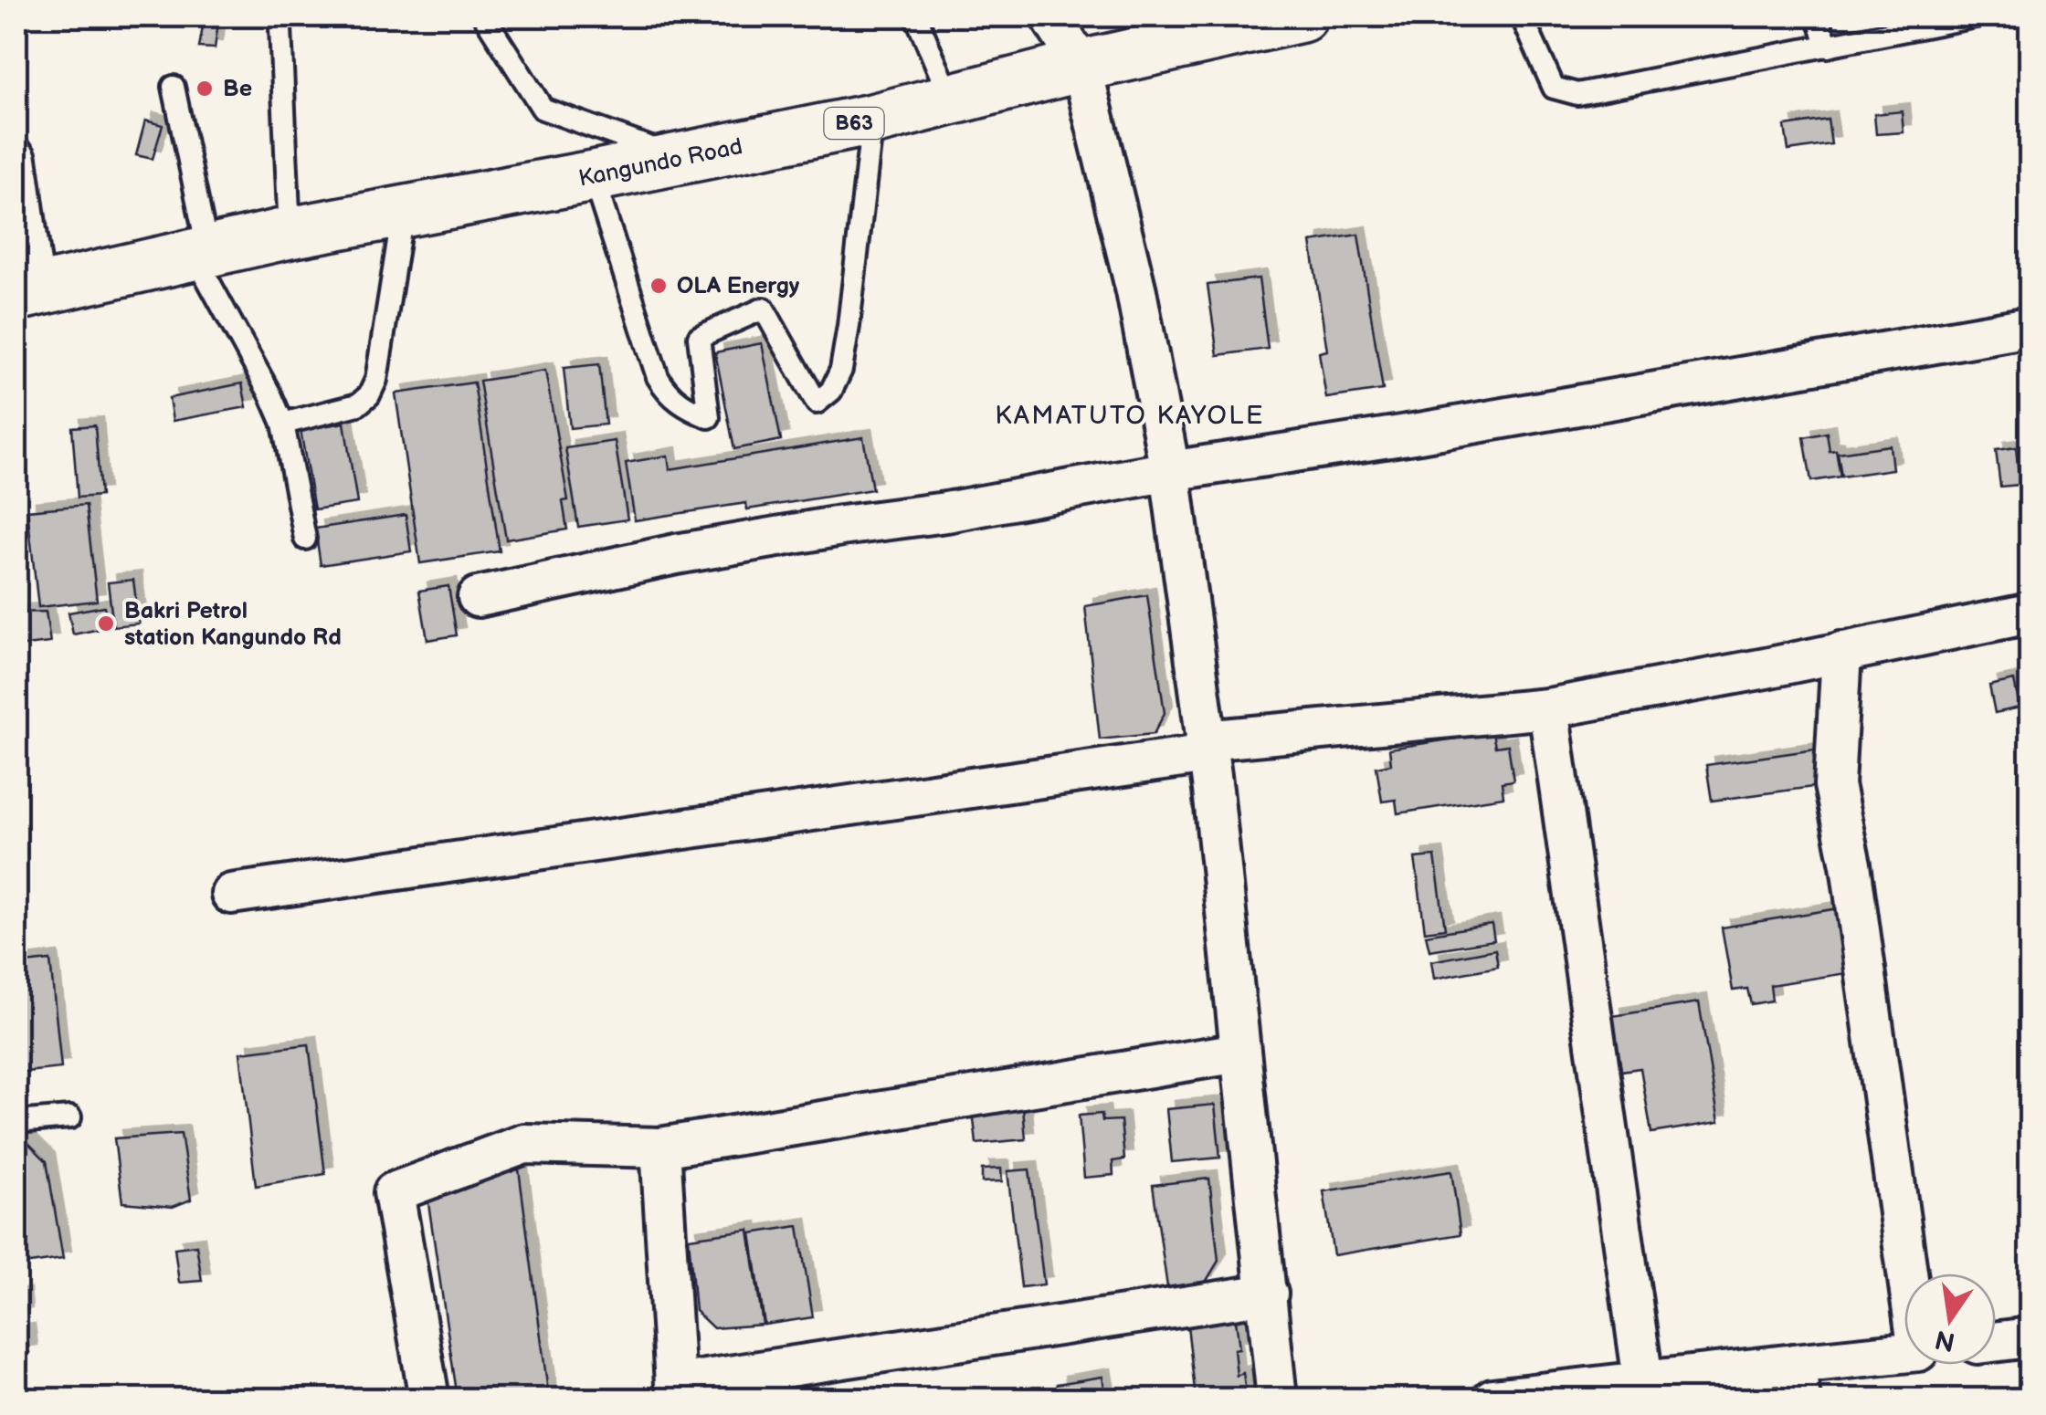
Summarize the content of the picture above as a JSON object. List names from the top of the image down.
{
  "streets": {
    "highway": ["B63", "Kangundo Road"]
  },
  "districts": ["KAMATUTO KAYOLE"],
  "places": ["Be", "OLA Energy", "Bakri Petrol station Kangundo Rd"],
  "north": "bottom"
}
